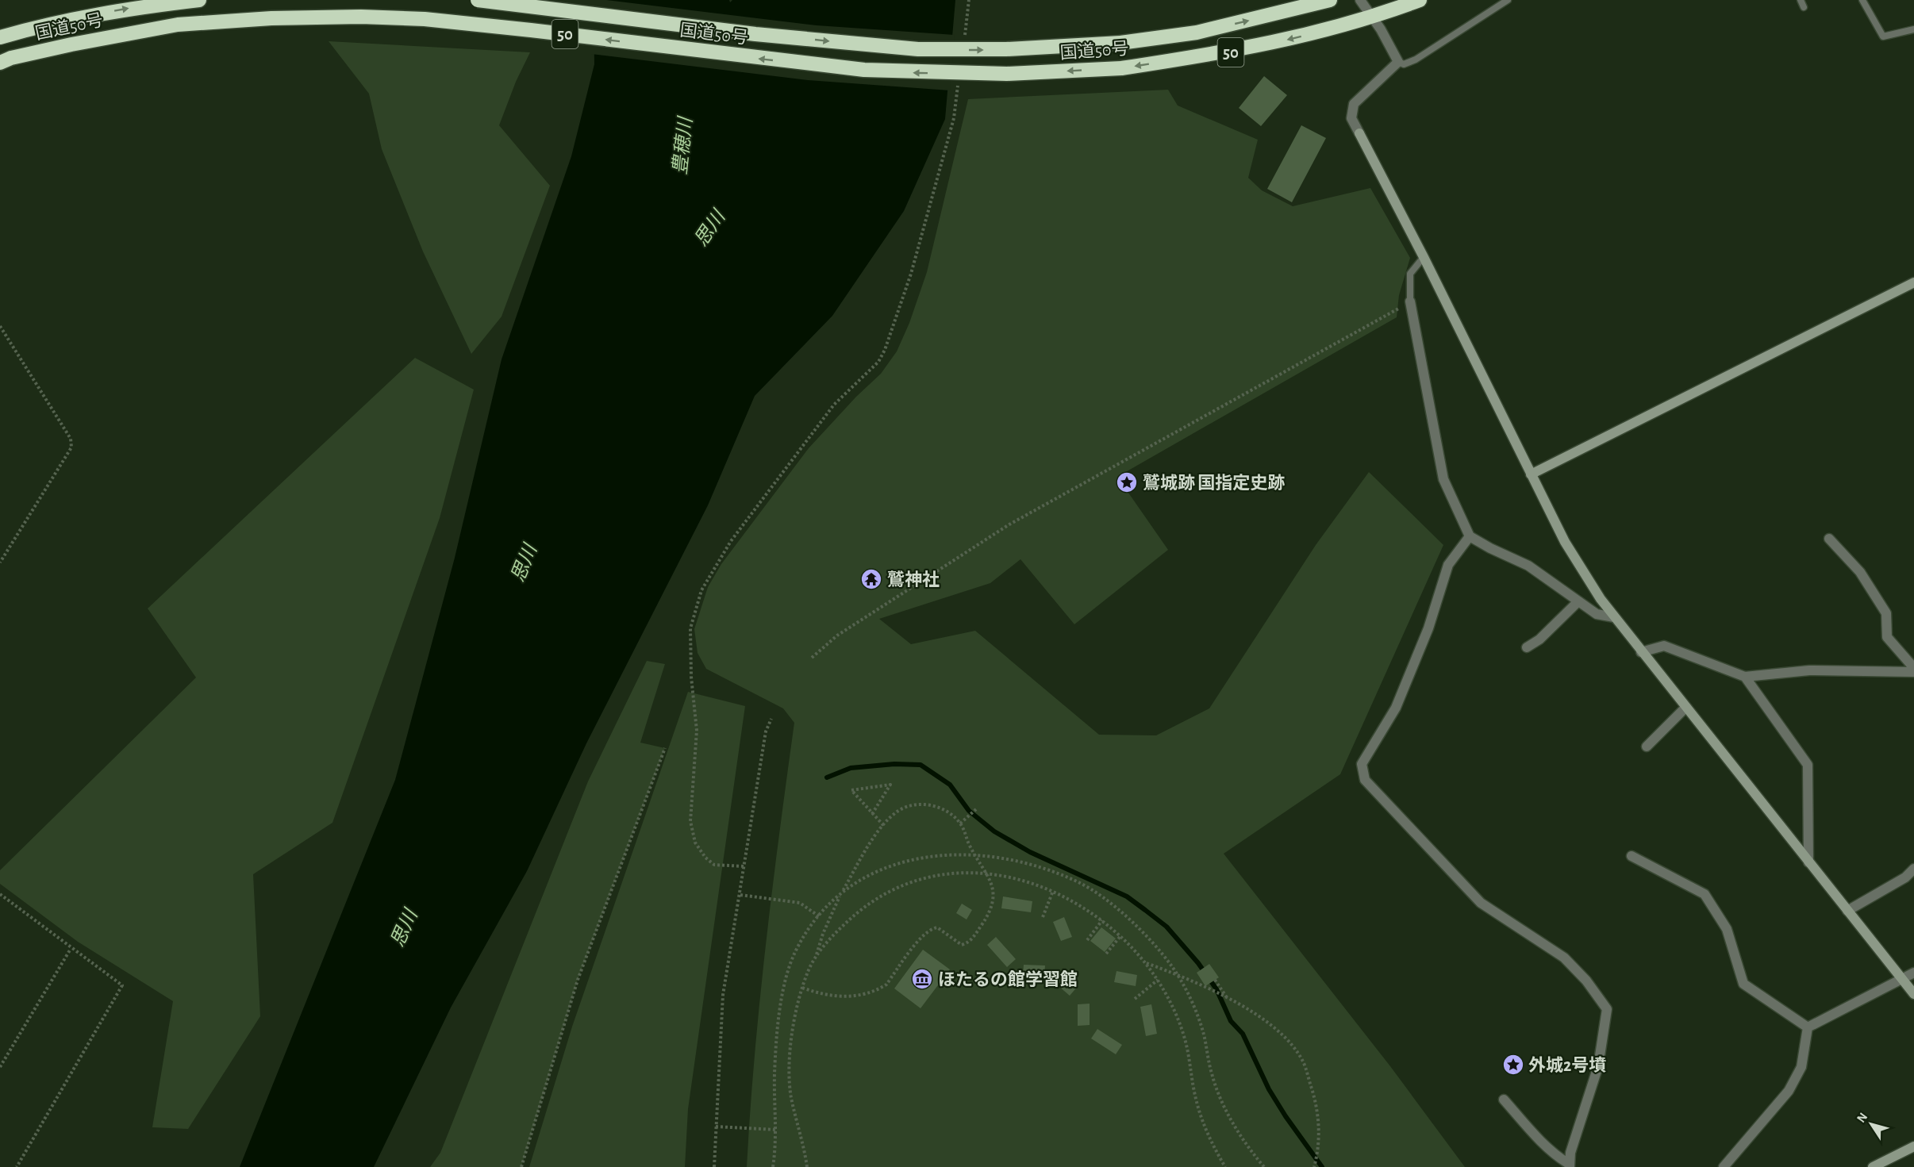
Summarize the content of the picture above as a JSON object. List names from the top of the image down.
{
  "streets": {
    "highway": ["国道50号", "50"]
  },
  "water": ["豊穂川", "思川"],
  "places": {
    "place": ["鷲城跡 国指定史跡", "外城2号墳"],
    "temple": ["鷲神社"],
    "museum": ["ほたるの館学習館"]
  },
  "north": "top left"
}
